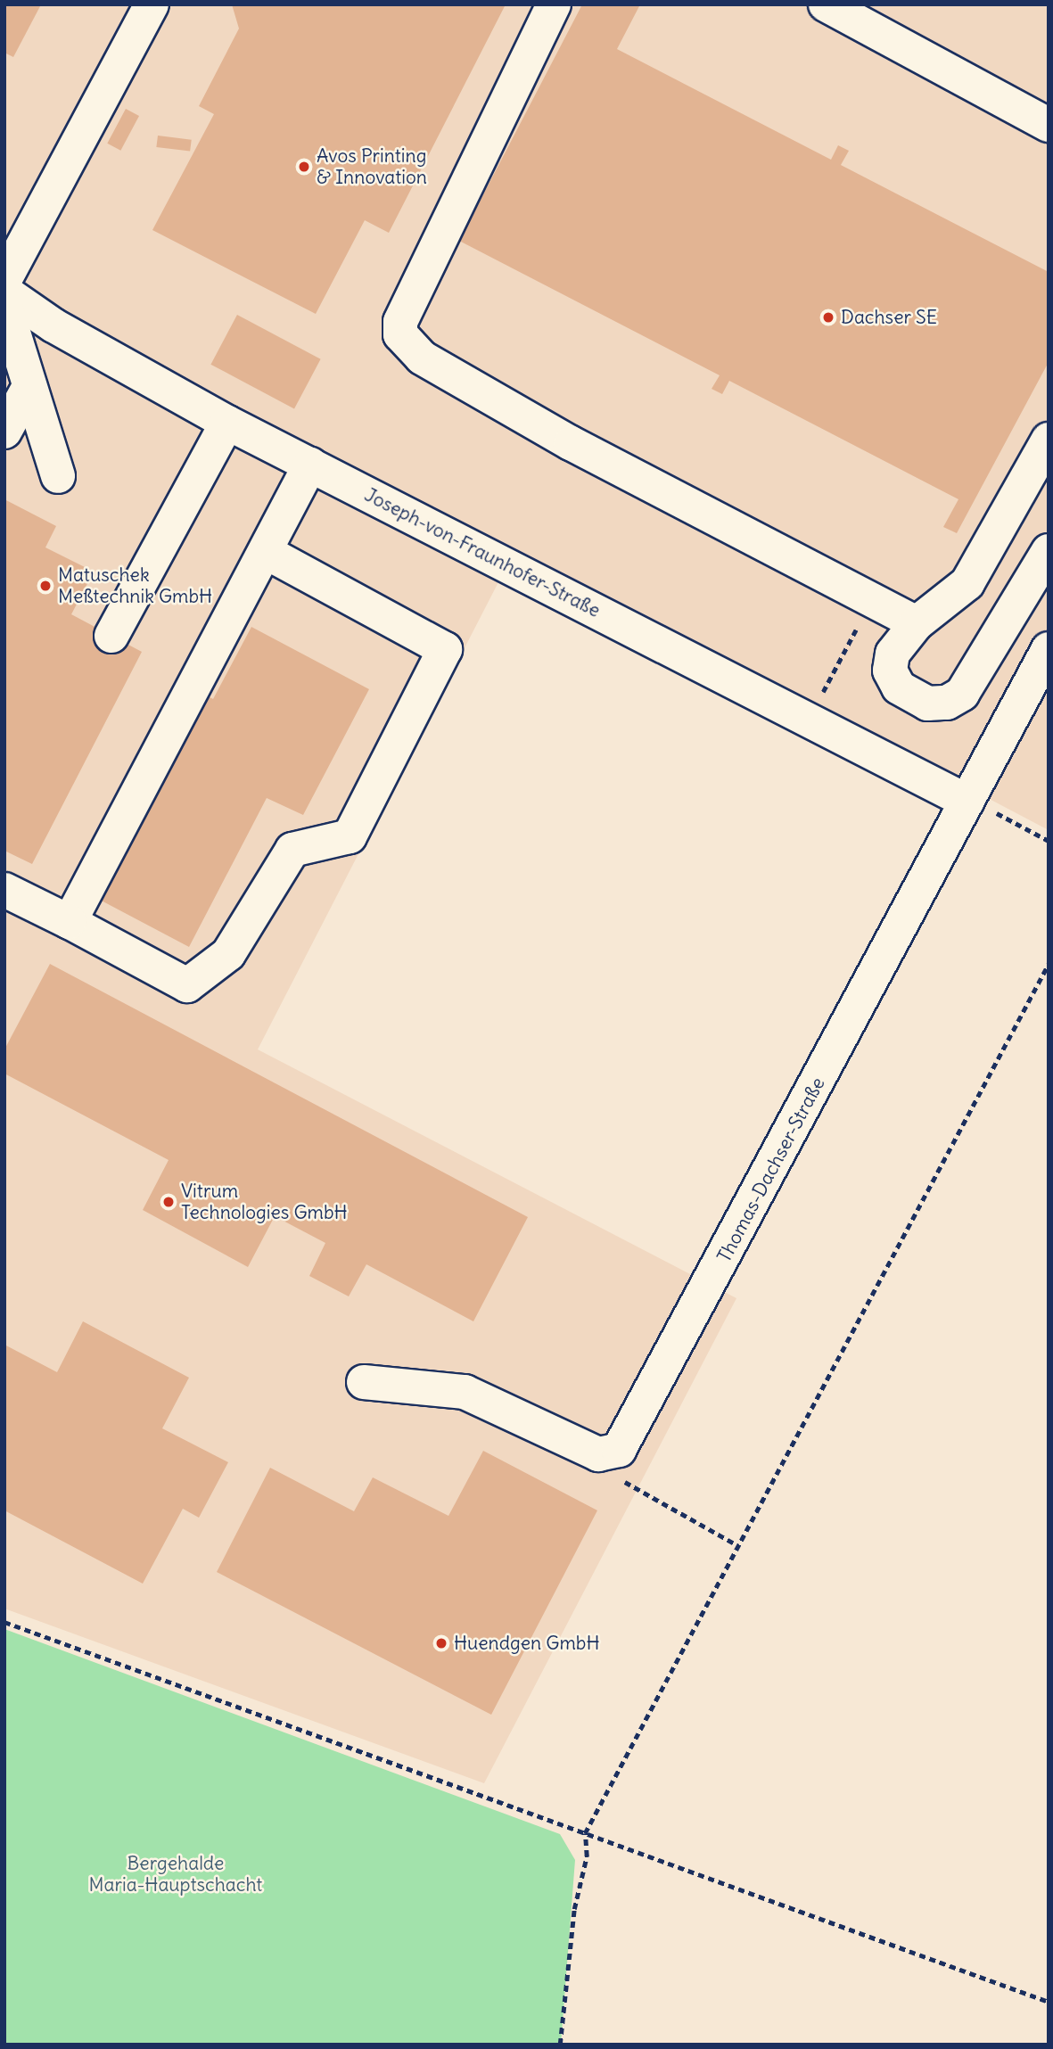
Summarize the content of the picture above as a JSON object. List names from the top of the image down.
{
  "streets": {
    "street": ["Joseph-von-Fraunhofer-Straße", "Thomas-Dachser-Straße"]
  },
  "crossings": [
    ["Joseph-von-Fraunhofer-Straße", "Thomas-Dachser-Straße"]
  ],
  "parks": ["Bergehalde Maria-Hauptschacht"],
  "places": [
    "Avos Printing & Innovation",
    "Dachser SE",
    "Matuschek Meßtechnik GmbH",
    "Vitrum Technologies GmbH",
    "Huendgen GmbH"
  ]
}
